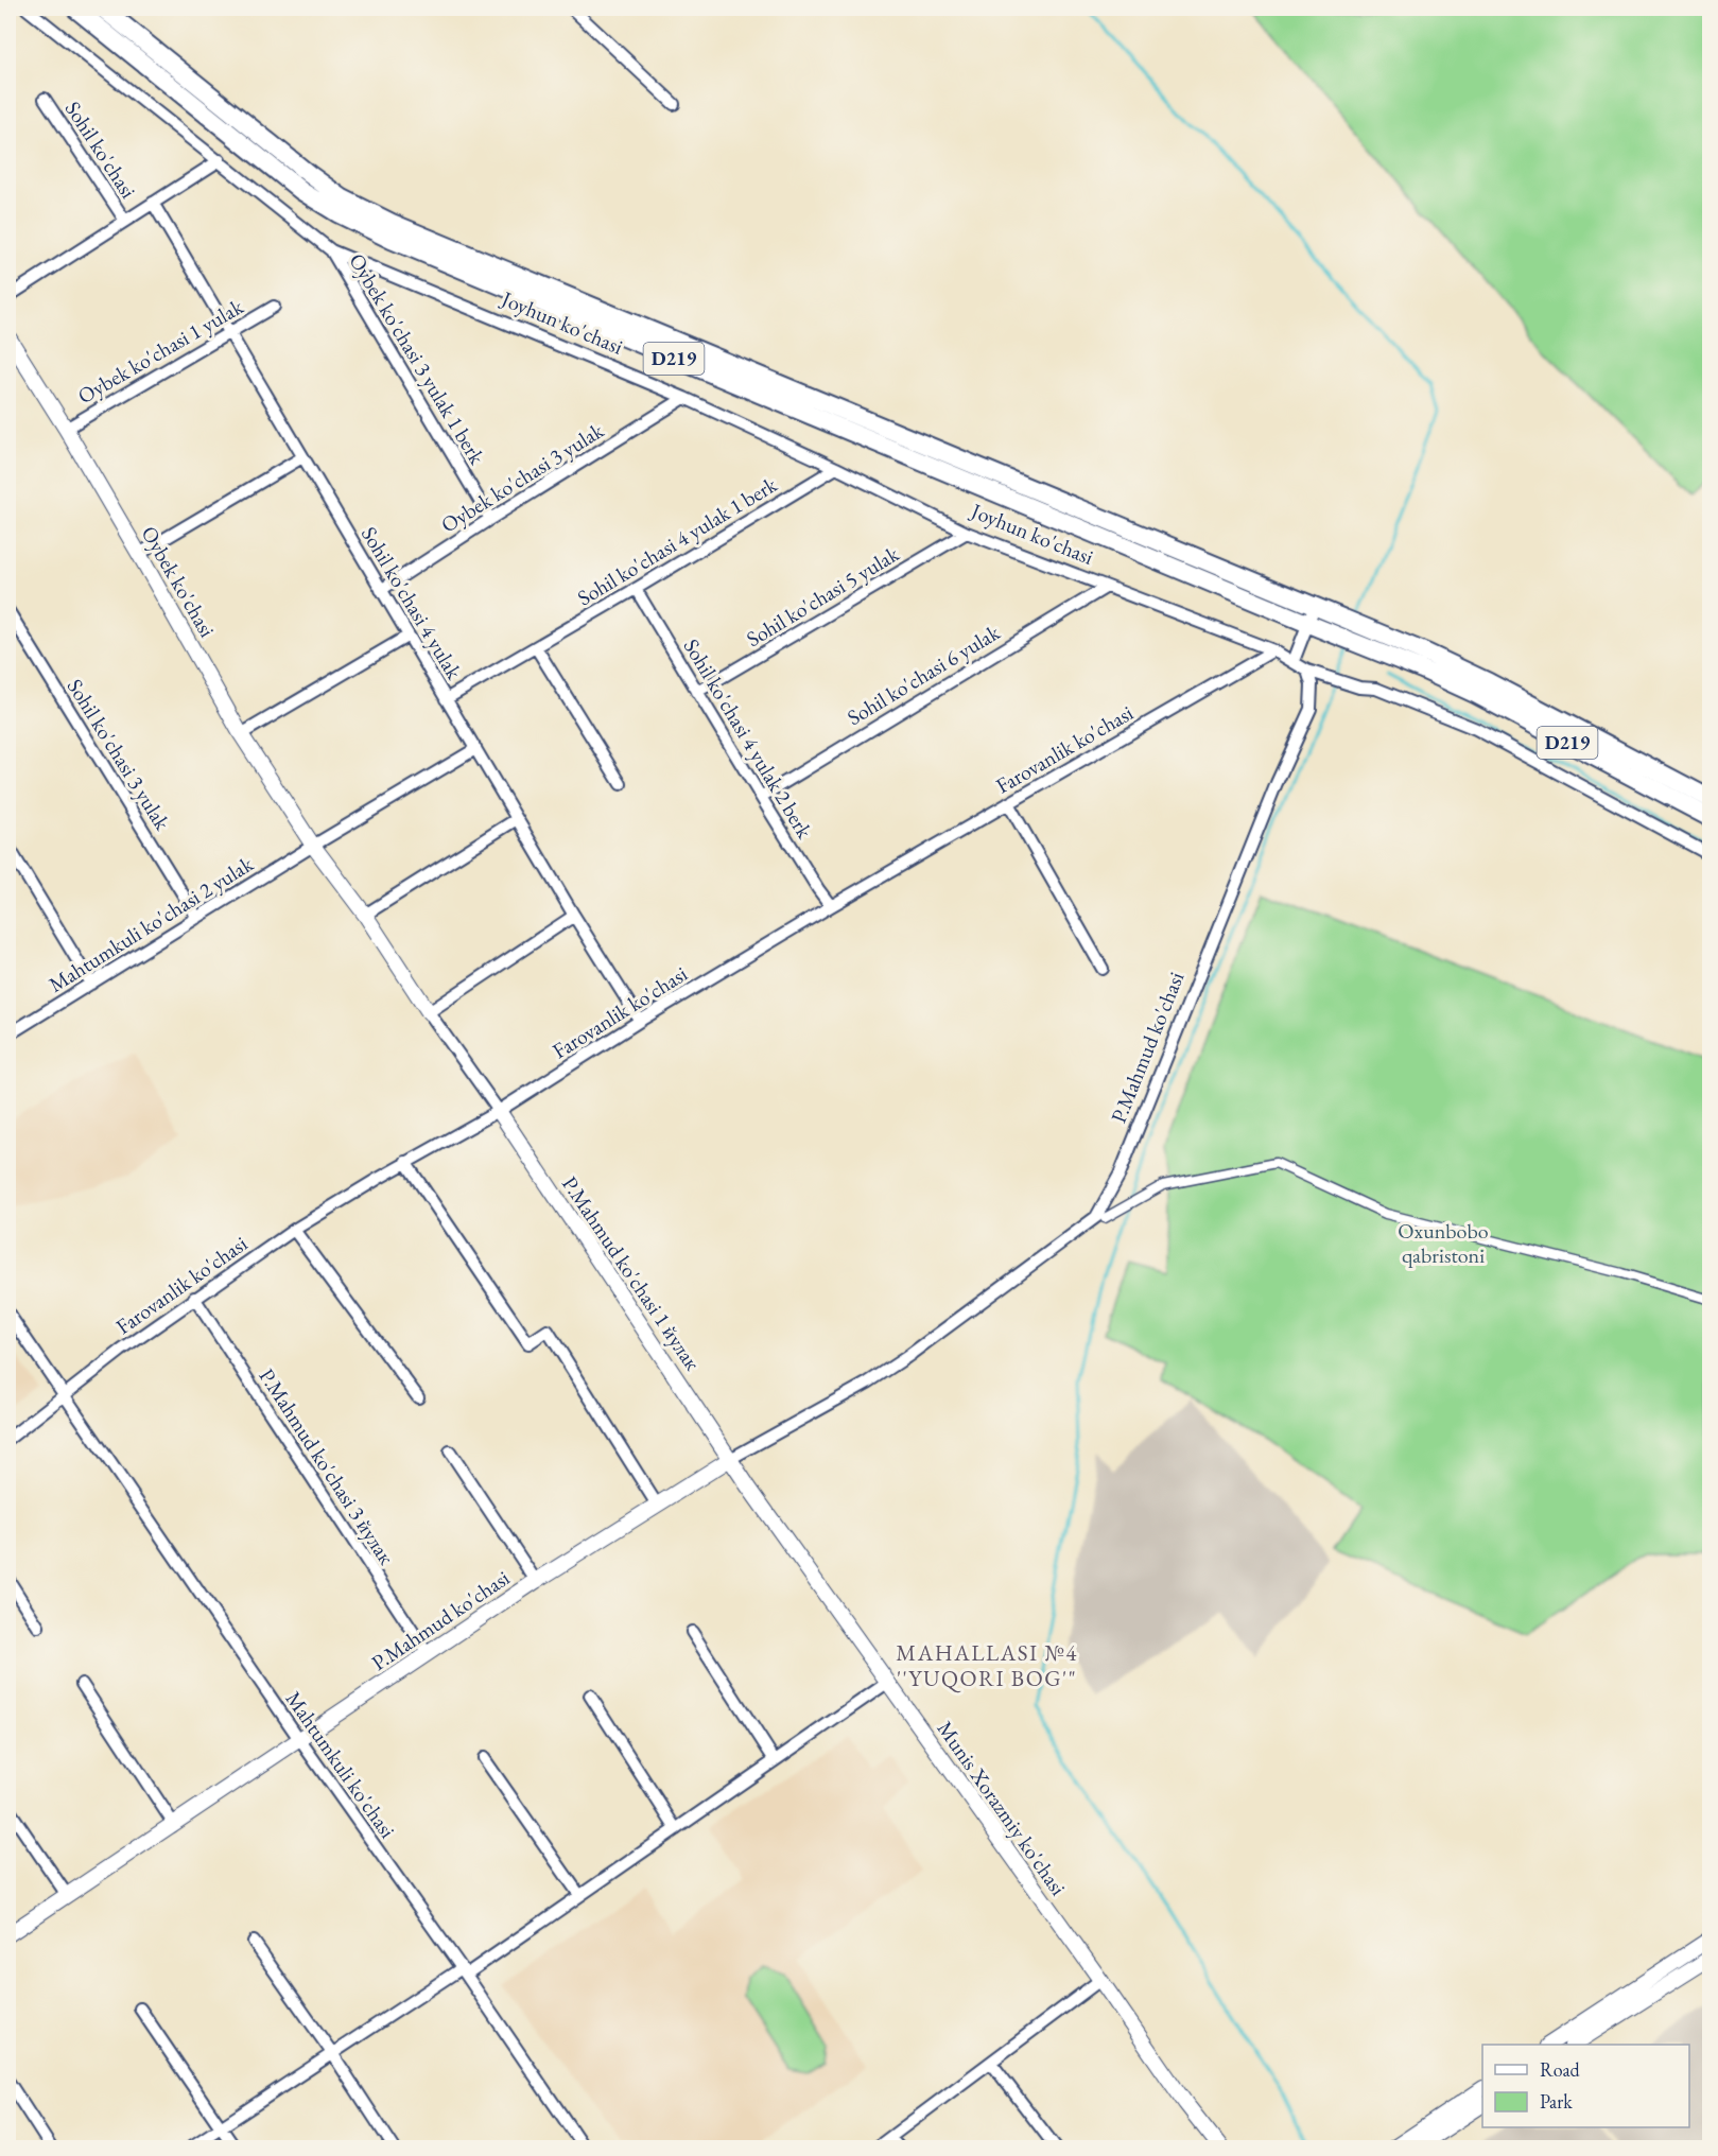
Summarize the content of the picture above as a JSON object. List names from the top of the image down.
{
  "streets": {
    "main road": ["Joyhun ko'chasi", "D219"],
    "street": [
      "Sohil ko'chasi",
      "Oybek ko'chasi 1 yulak",
      "Oybek ko'chasi 3 yulak 1 berk",
      "Oybek ko'chasi 3 yulak",
      "Sohil ko'chasi 4 yulak 1 berk",
      "Oybek ko'chasi",
      "Sohil ko'chasi 5 yulak",
      "Sohil ko'chasi 4 yulak",
      "Sohil ko'chasi 6 yulak",
      "Sohil ko'chasi 4 yulak 2 berk",
      "Farovanlik ko'chasi",
      "Sohil ko'chasi 3 yulak",
      "Mahtumkuli ko'chasi 2 yulak",
      "P.Mahmud ko'chasi",
      "P.Mahmud ko'chasi 1 йулак",
      "P.Mahmud ko'chasi 3 йулак",
      "Mahtumkuli ko'chasi",
      "Munis Xorazmiy ko'chasi"
    ]
  },
  "crossings": [
    ["Sohil ko'chasi", "Joyhun ko'chasi"],
    ["Sohil ko'chasi", "Sohil ko'chasi 4 yulak"],
    ["Joyhun ko'chasi", "Oybek ko'chasi 3 yulak 1 berk"],
    ["Joyhun ko'chasi", "D219"],
    ["Joyhun ko'chasi", "Oybek ko'chasi 3 yulak"],
    ["Joyhun ko'chasi", "Sohil ko'chasi 4 yulak 1 berk"],
    ["Joyhun ko'chasi", "Sohil ko'chasi 5 yulak"],
    ["Joyhun ko'chasi", "Sohil ko'chasi 6 yulak"],
    ["Joyhun ko'chasi", "Farovanlik ko'chasi"],
    ["Joyhun ko'chasi", "P.Mahmud ko'chasi"],
    ["Oybek ko'chasi 1 yulak", "Oybek ko'chasi"],
    ["Oybek ko'chasi 1 yulak", "Sohil ko'chasi 4 yulak"],
    ["Oybek ko'chasi 3 yulak 1 berk", "Oybek ko'chasi 3 yulak"],
    ["Oybek ko'chasi 3 yulak", "Sohil ko'chasi 4 yulak"],
    ["Sohil ko'chasi 4 yulak 1 berk", "Sohil ko'chasi 4 yulak"],
    ["Sohil ko'chasi 4 yulak 1 berk", "Sohil ko'chasi 4 yulak 2 berk"],
    ["Oybek ko'chasi", "Farovanlik ko'chasi"],
    ["Oybek ko'chasi", "Mahtumkuli ko'chasi 2 yulak"],
    ["Oybek ko'chasi", "P.Mahmud ko'chasi 1 йулак"],
    ["Sohil ko'chasi 5 yulak", "Sohil ko'chasi 4 yulak 2 berk"],
    ["Sohil ko'chasi 4 yulak", "Farovanlik ko'chasi"],
    ["Sohil ko'chasi 6 yulak", "Sohil ko'chasi 4 yulak 2 berk"],
    ["Sohil ko'chasi 4 yulak 2 berk", "Farovanlik ko'chasi"],
    ["Farovanlik ko'chasi", "P.Mahmud ko'chasi 1 йулак"],
    ["Farovanlik ko'chasi", "P.Mahmud ko'chasi 3 йулак"],
    ["Farovanlik ko'chasi", "Mahtumkuli ko'chasi"],
    ["Sohil ko'chasi 3 yulak", "Mahtumkuli ko'chasi 2 yulak"],
    ["P.Mahmud ko'chasi", "P.Mahmud ko'chasi 1 йулак"],
    ["P.Mahmud ko'chasi", "P.Mahmud ko'chasi 3 йулак"],
    ["P.Mahmud ko'chasi", "Mahtumkuli ko'chasi"],
    ["P.Mahmud ko'chasi", "Munis Xorazmiy ko'chasi"],
    ["P.Mahmud ko'chasi 1 йулак", "Munis Xorazmiy ko'chasi"]
  ],
  "districts": ["MAHALLASI №4 ''YUQORI BOG'\""],
  "parks": ["Oxunbobo qabristoni"],
  "legend": ["Road", "Park"]
}
